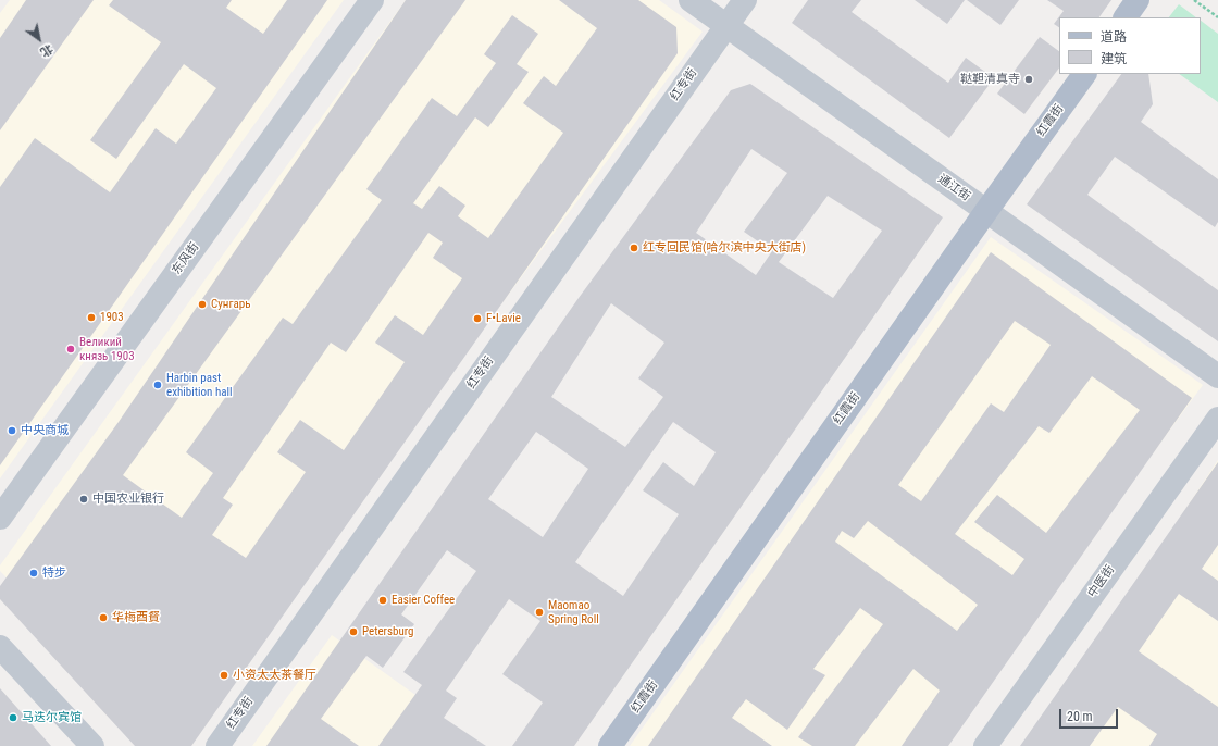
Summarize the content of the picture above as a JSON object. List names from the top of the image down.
{
  "streets": {
    "main road": ["红霞街"],
    "street": [
      "红专街",
      "通江街",
      "东风街",
      "中医街"
    ]
  },
  "crossings": [
    ["红专街", "通江街"],
    ["红霞街", "通江街"]
  ],
  "places": [
    "鞑靼清真寺",
    "红专回民馆(哈尔滨中央大街店)",
    "Сунгарь",
    "1903",
    "F•Lavie",
    "Великий князь 1903",
    "Harbin past exhibition hall",
    "中央商城",
    "中国农业银行",
    "特步",
    "Easier Coffee",
    "Maomao Spring Roll",
    "华梅酉䝳",
    "Petersburg",
    "小资太太茶餐厅",
    "马迭尔宾馆"
  ],
  "legend": ["道路", "建筑"],
  "scale_bar": "20 m",
  "north": "bottom right"
}
